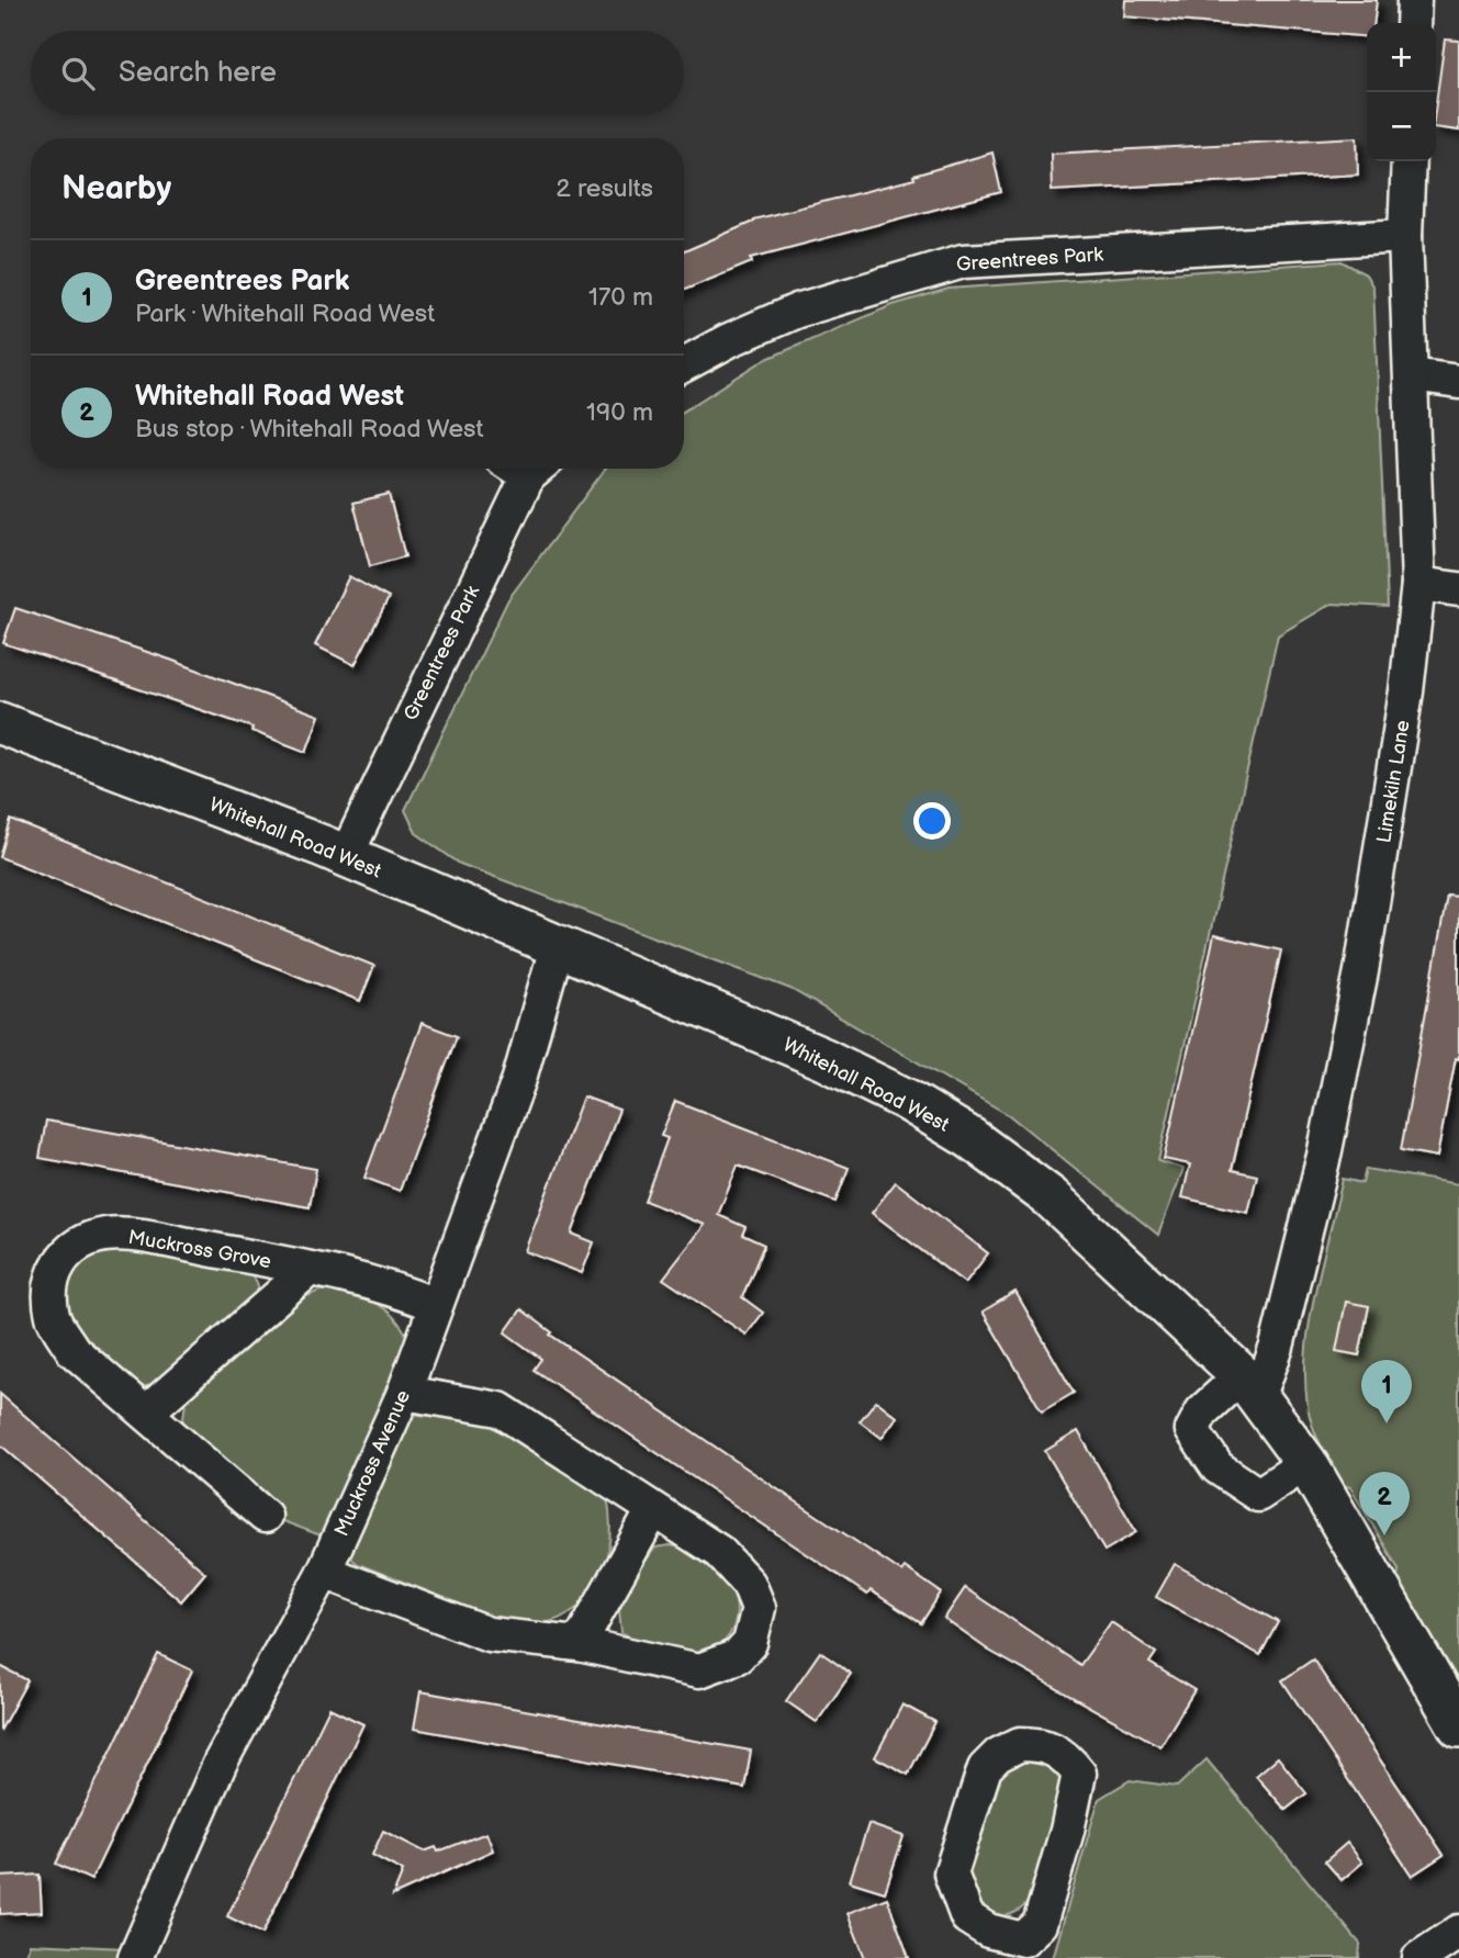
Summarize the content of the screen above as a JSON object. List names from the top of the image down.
{
  "streets": {
    "street": [
      "Greentrees Park",
      "Limekiln Lane",
      "Whitehall Road West",
      "Muckross Grove",
      "Muckross Avenue"
    ]
  },
  "crossings": [
    ["Greentrees Park", "Limekiln Lane"],
    ["Greentrees Park", "Whitehall Road West"],
    ["Limekiln Lane", "Whitehall Road West"],
    ["Whitehall Road West", "Muckross Avenue"],
    ["Muckross Grove", "Muckross Avenue"]
  ],
  "page": {
    "map_buttons": ["+", "−"],
    "search": "Search here",
    "heading": ["Nearby", "2 results"],
    "list": [
      {
        "mark": "1",
        "name": "Greentrees Park",
        "note": "Park · Whitehall Road West",
        "value": "170 m"
      },
      {
        "mark": "2",
        "name": "Whitehall Road West",
        "note": "Bus stop · Whitehall Road West",
        "value": "190 m"
      }
    ],
    "pins": ["1", "2"]
  }
}
